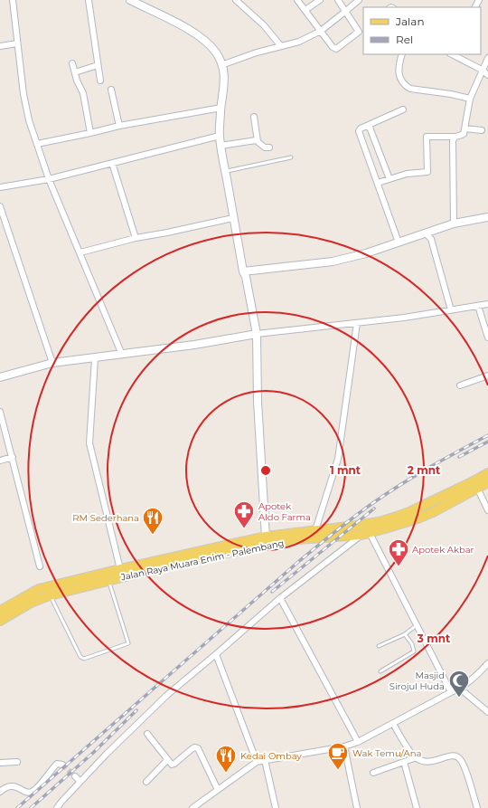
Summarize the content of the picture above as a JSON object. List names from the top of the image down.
{
  "streets": {
    "main road": ["Jalan Raya Muara Enim - Palembang"]
  },
  "places": {
    "pharmacy": ["Apotek Aldo Farma", "Apotek Akbar"],
    "restaurant": ["RM Sederhana", "Kedai Ombay"],
    "mosque": ["Masjid Sirojul Huda"],
    "cafe": ["Wak Temu/Ana"]
  },
  "legend": ["Jalan", "Rel"],
  "rings": ["1 mnt", "2 mnt", "3 mnt"]
}
